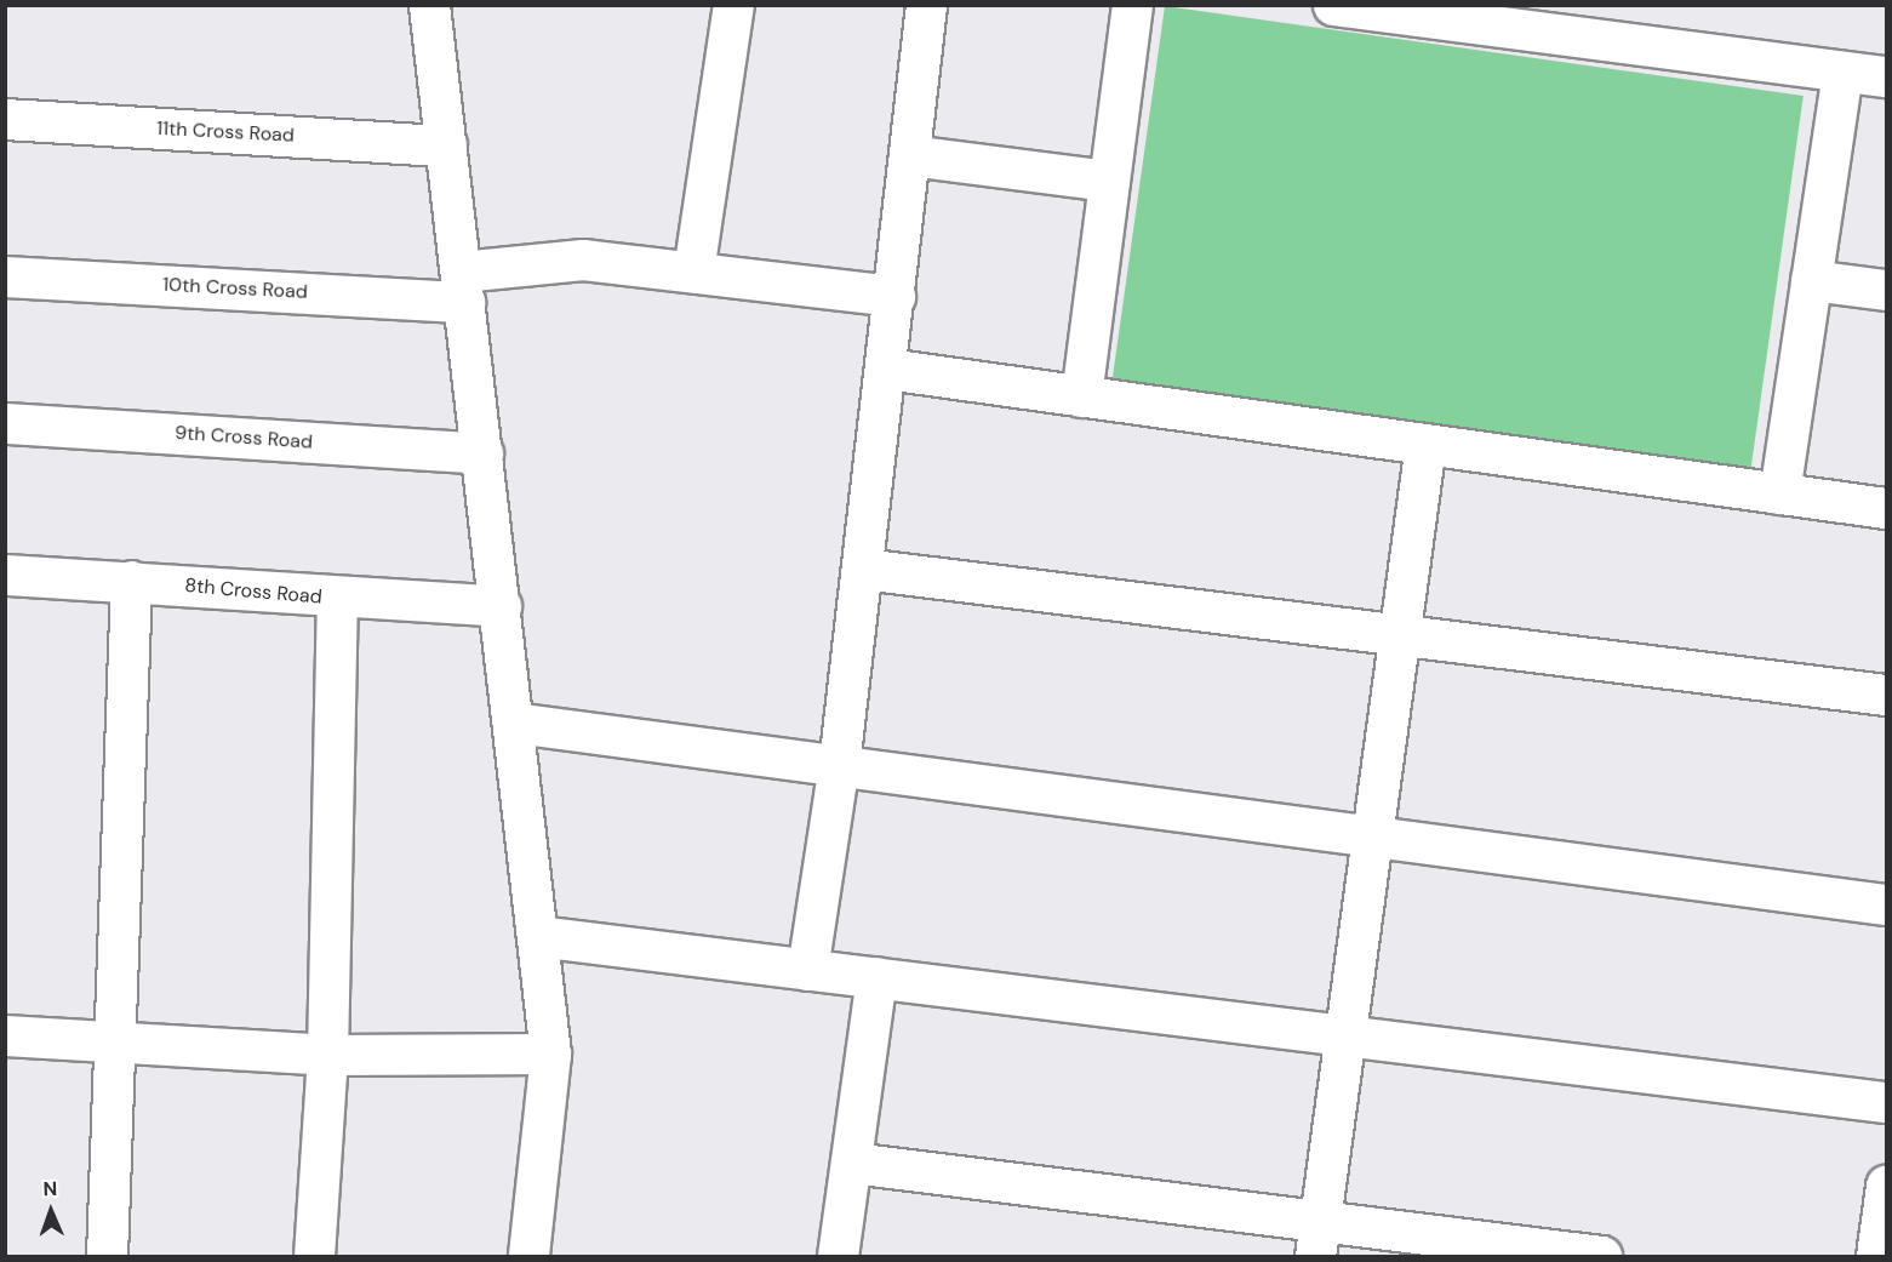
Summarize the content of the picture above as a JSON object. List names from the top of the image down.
{
  "streets": {
    "street": [
      "11th Cross Road",
      "10th Cross Road",
      "9th Cross Road",
      "8th Cross Road"
    ]
  },
  "north": "top"
}
